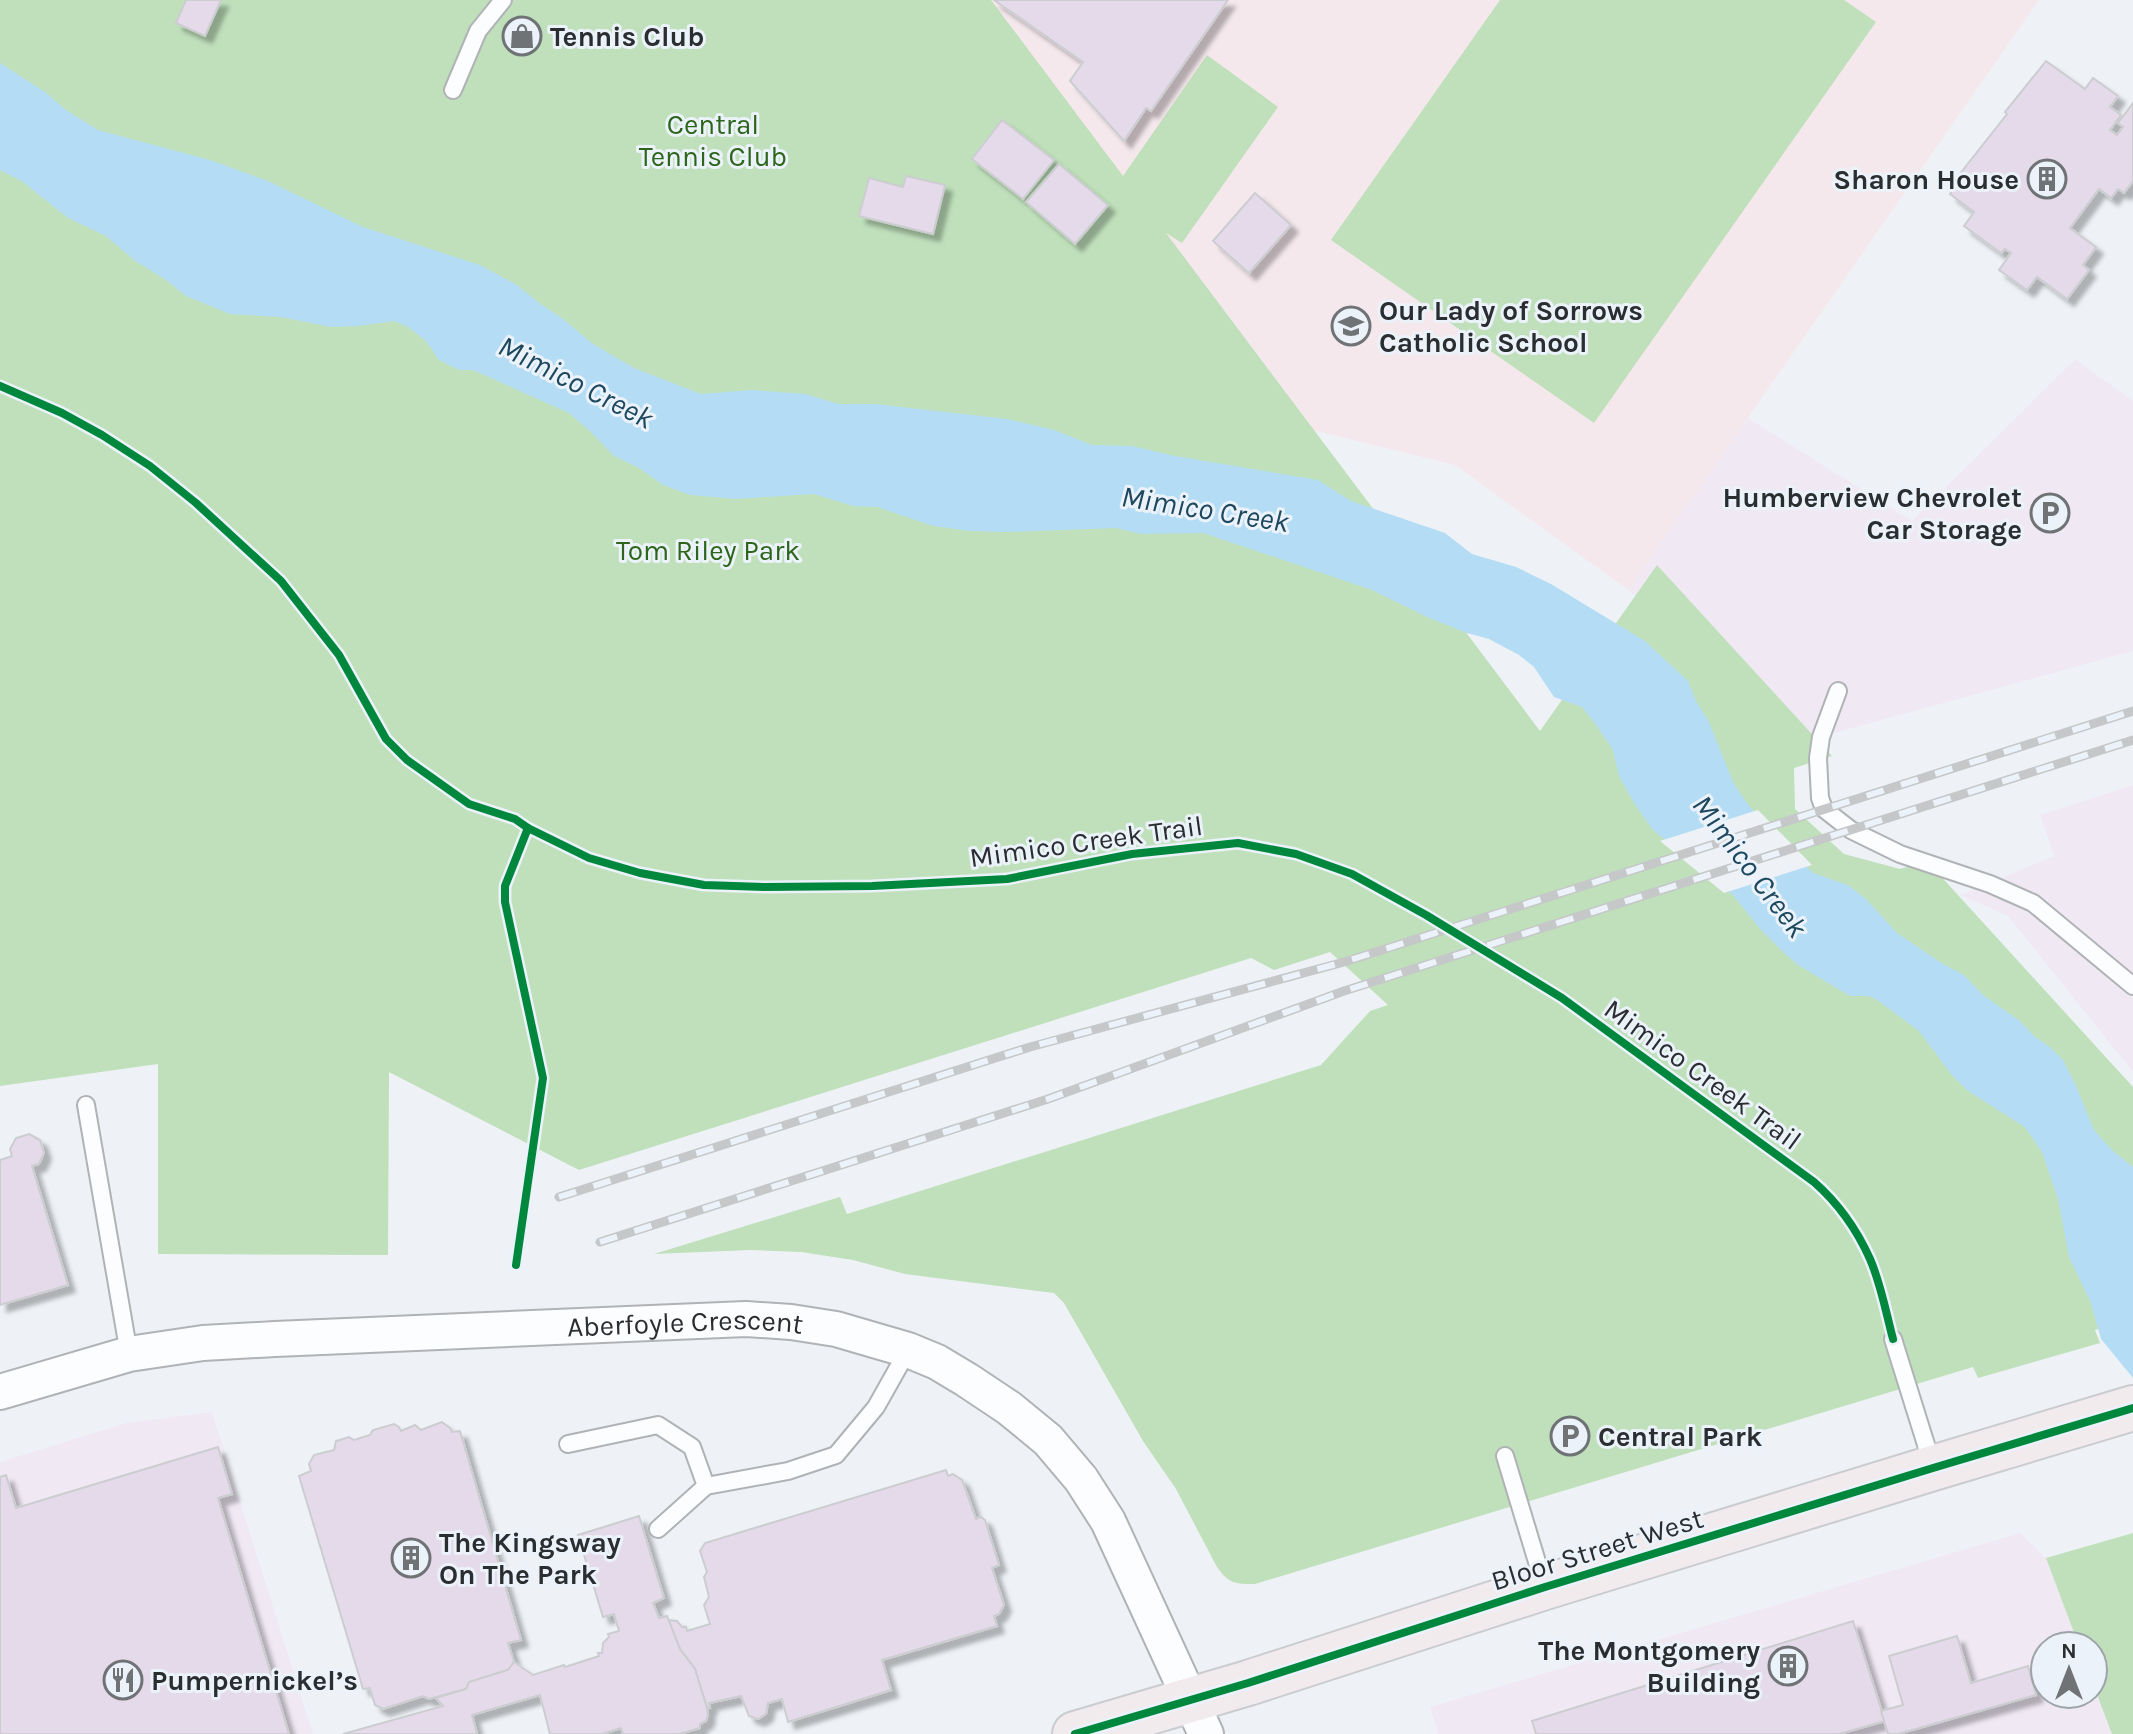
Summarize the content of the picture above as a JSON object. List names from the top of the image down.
{
  "streets": {
    "main road": ["Bloor Street West"],
    "street": ["Aberfoyle Crescent"],
    "cycle path": ["Mimico Creek Trail"]
  },
  "crossings": [
    ["Aberfoyle Crescent", "Bloor Street West"]
  ],
  "water": ["Mimico Creek"],
  "parks": ["Central Tennis Club", "Tom Riley Park"],
  "places": {
    "shop": ["Tennis Club"],
    "building": ["Sharon House", "The Kingsway On The Park", "The Montgomery Building"],
    "school or university": ["Our Lady of Sorrows Catholic School"],
    "parking": ["Humberview Chevrolet Car Storage", "Central Park"],
    "restaurant": ["Pumpernickel’s"]
  },
  "north": "top"
}
